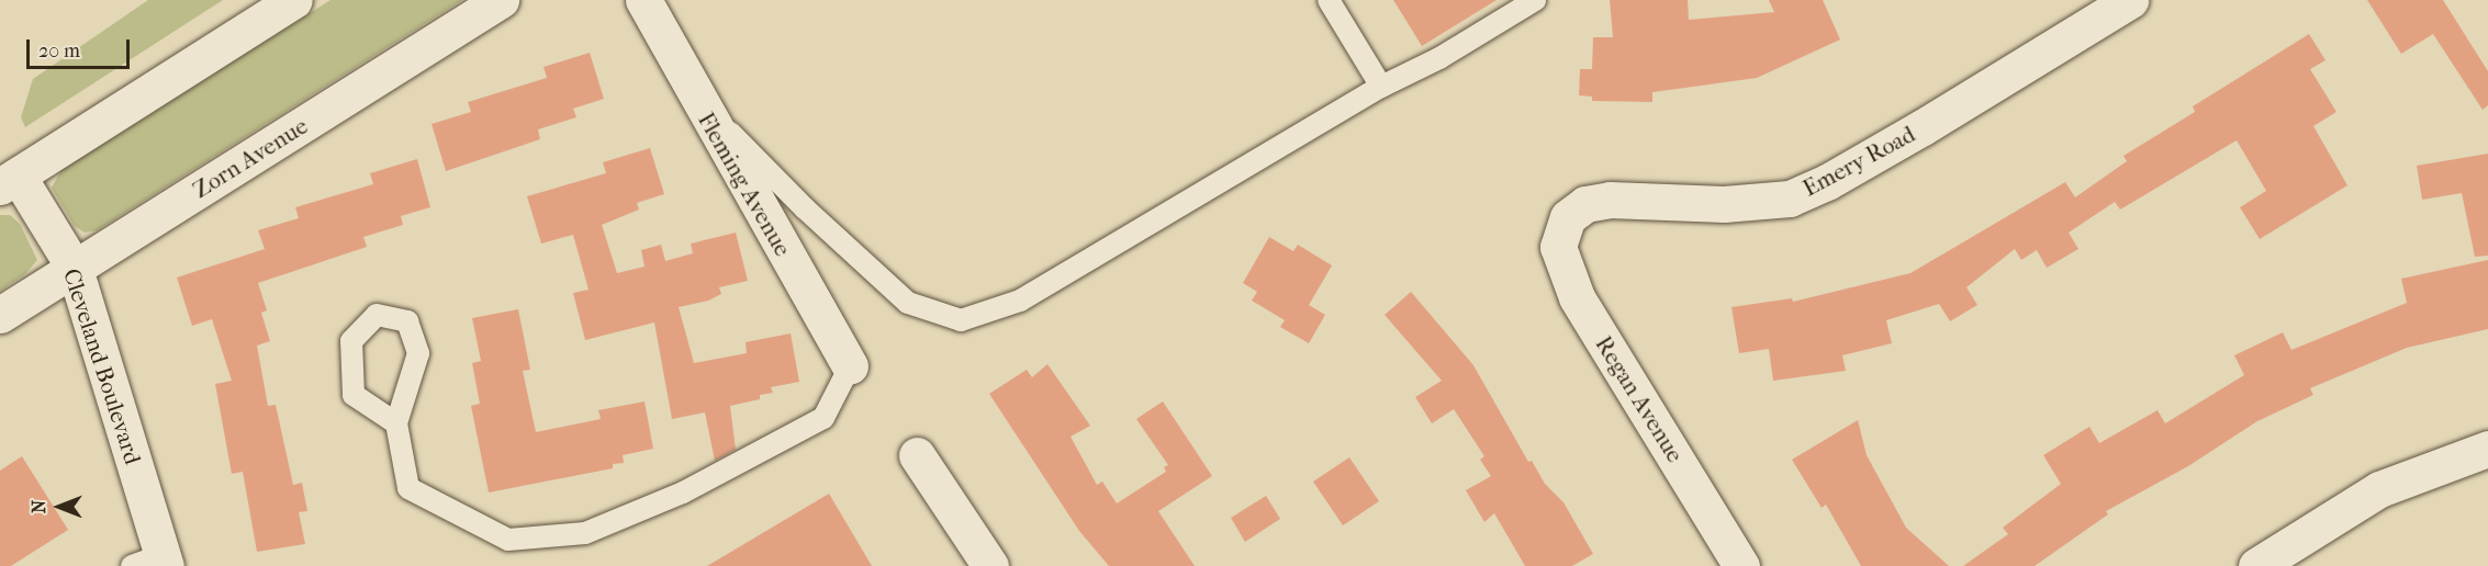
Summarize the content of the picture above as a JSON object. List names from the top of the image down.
{
  "streets": {
    "street": [
      "Zorn Avenue",
      "Emery Road",
      "Fleming Avenue",
      "Cleveland Boulevard",
      "Regan Avenue"
    ]
  },
  "crossings": [
    ["Zorn Avenue", "Cleveland Boulevard"],
    ["Emery Road", "Regan Avenue"]
  ],
  "scale_bar": "20 m",
  "north": "left"
}
